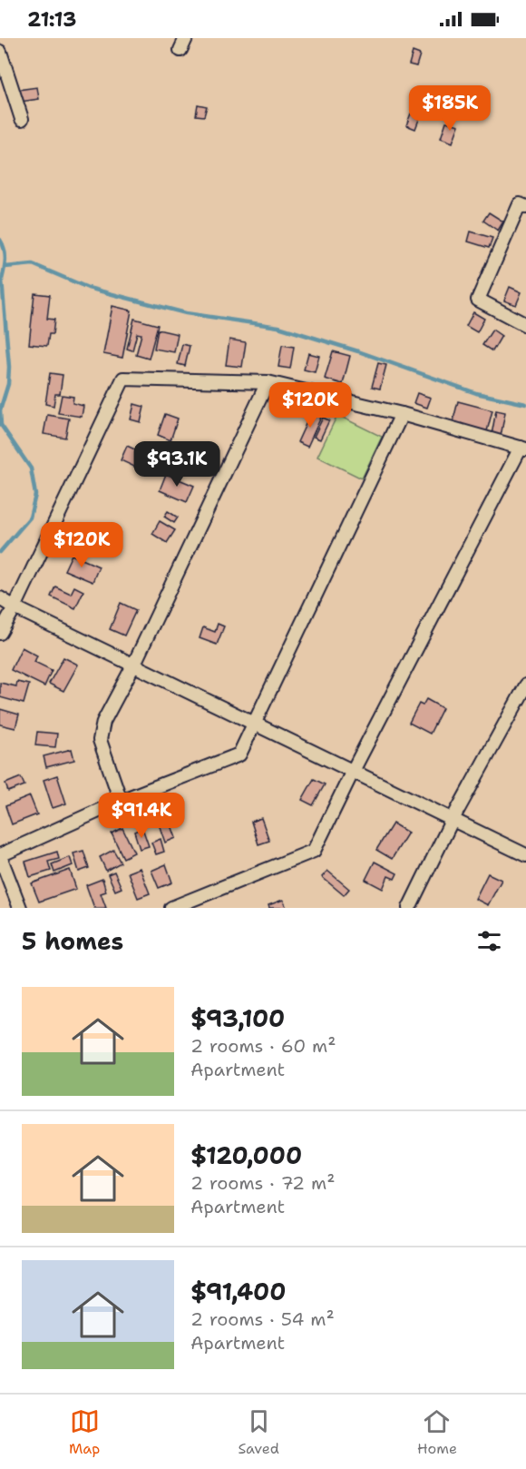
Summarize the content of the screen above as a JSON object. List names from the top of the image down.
{
  "page": {
    "status": "21:13",
    "price": [
      "$185K",
      "$120K",
      "$93.1K",
      "$120K",
      "$91.4K"
    ],
    "heading": "5 homes",
    "list": [
      {
        "name": "$93,100",
        "note": "2 rooms · 60 m² · Apartment"
      },
      {
        "name": "$120,000",
        "note": "2 rooms · 72 m² · Apartment"
      },
      {
        "name": "$91,400",
        "note": "2 rooms · 54 m² · Apartment"
      }
    ],
    "tabs": ["Map", "Saved", "Home"]
  }
}
